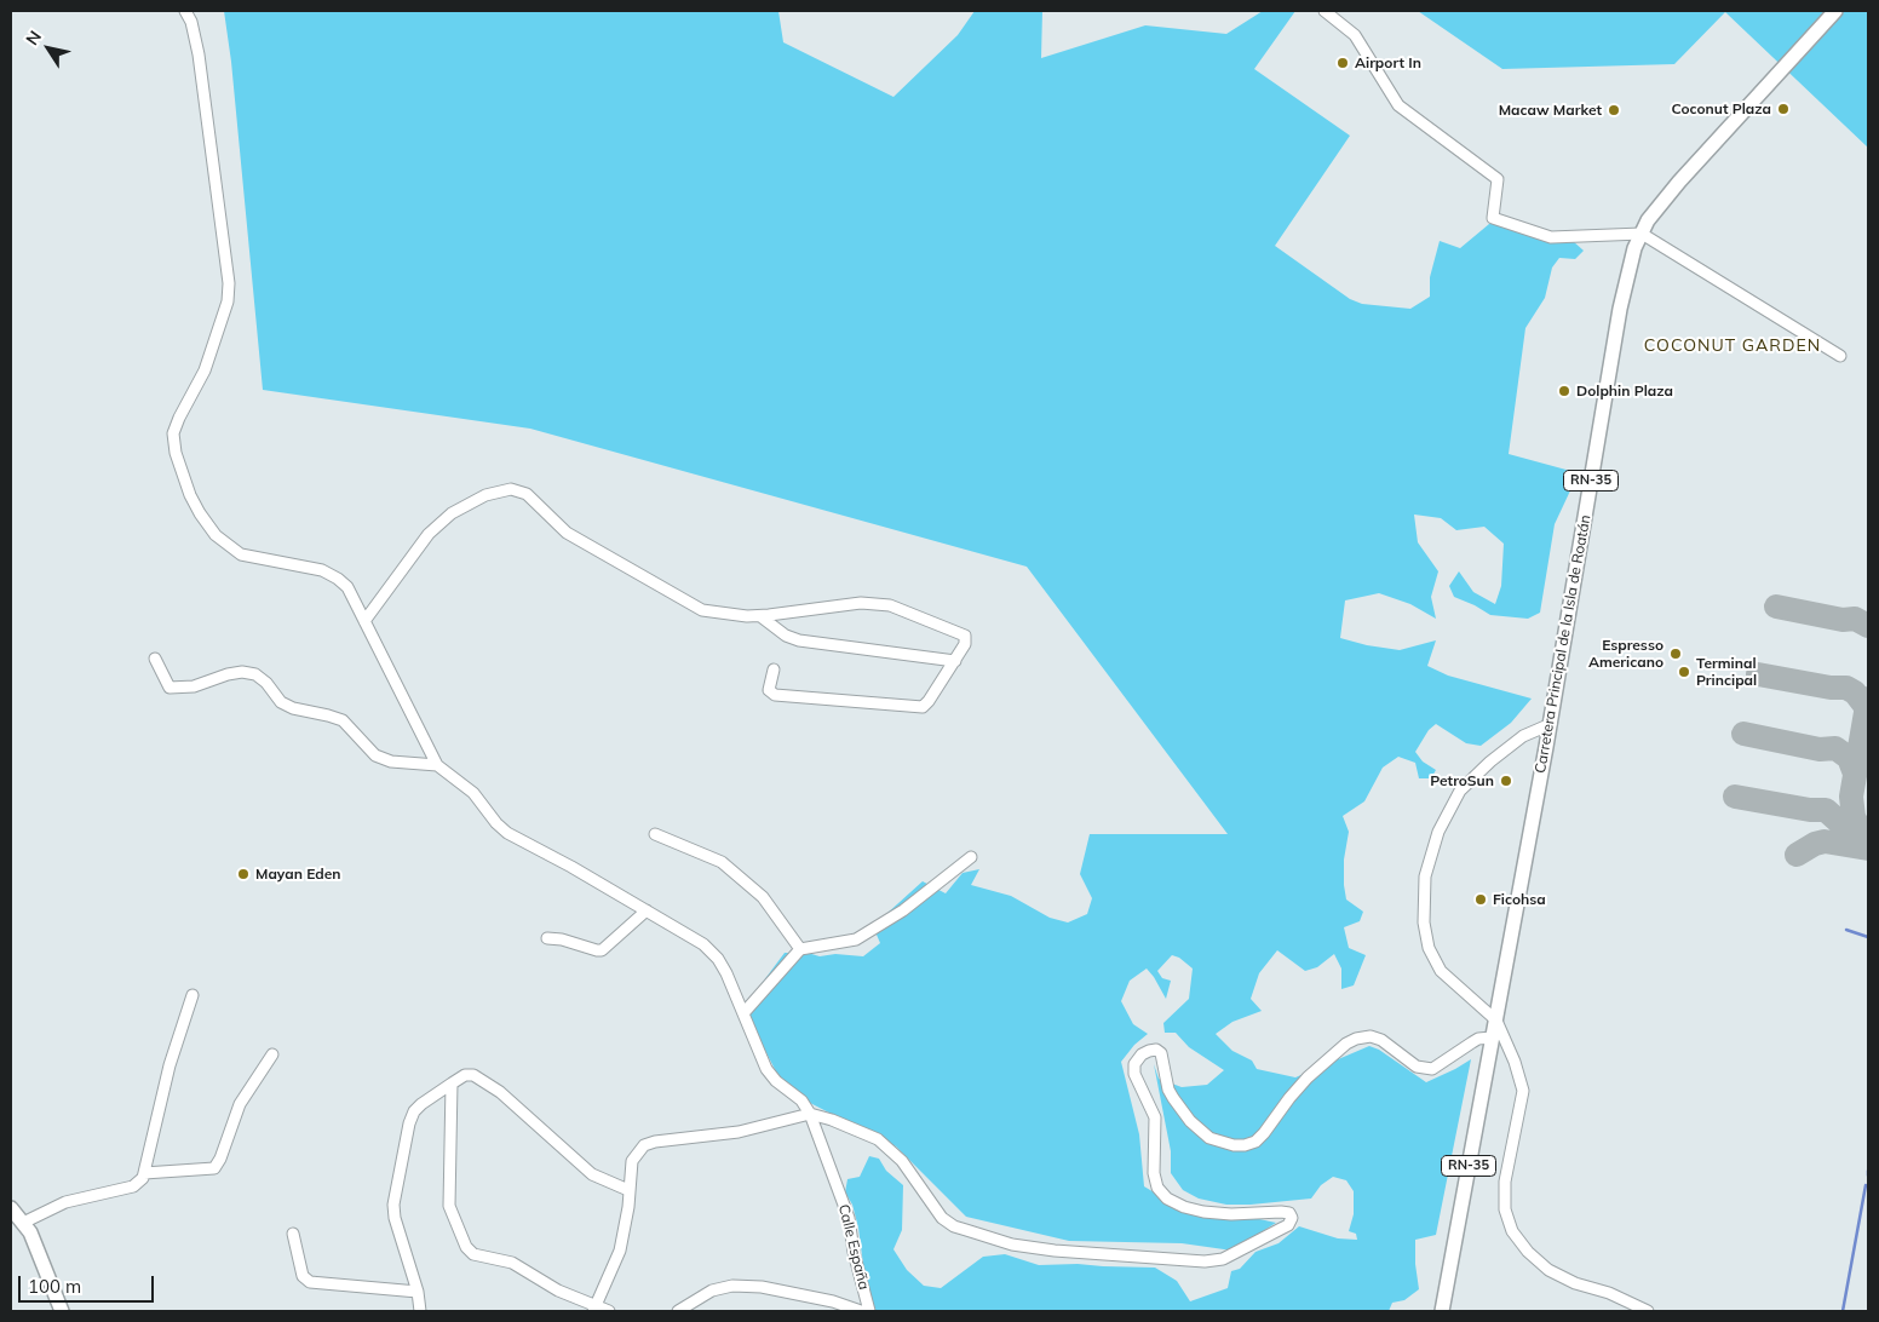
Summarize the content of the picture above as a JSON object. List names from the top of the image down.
{
  "streets": {
    "main road": ["RN-35", "Carretera Principal de la Isla de Roatán"],
    "street": ["Calle España"]
  },
  "districts": ["COCONUT GARDEN"],
  "places": [
    "Airport In",
    "Coconut Plaza",
    "Macaw Market",
    "Dolphin Plaza",
    "Espresso Americano",
    "Terminal Principal",
    "PetroSun",
    "Mayan Eden",
    "Ficohsa"
  ],
  "scale_bar": "100 m",
  "north": "top left"
}
